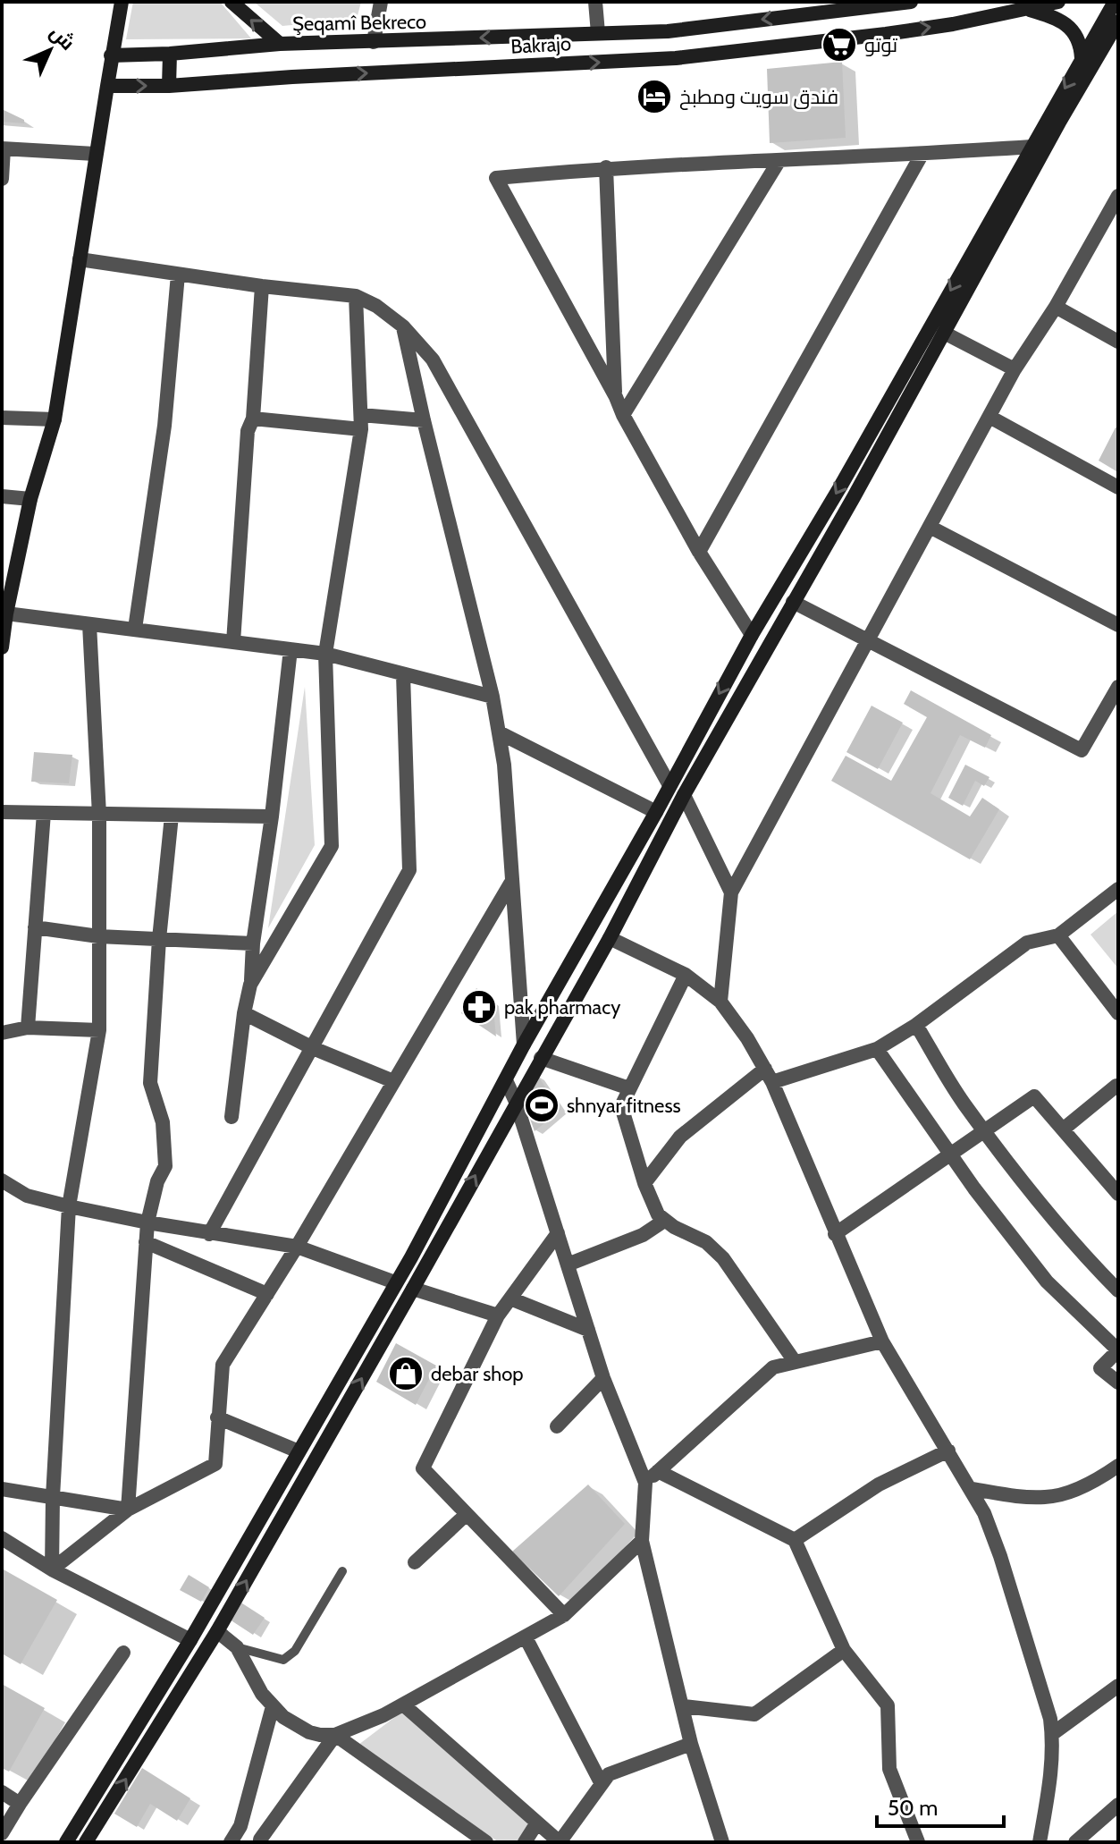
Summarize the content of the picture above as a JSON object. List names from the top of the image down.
{
  "streets": {
    "main road": ["Şeqamî Bekreco", "Bakrajo"]
  },
  "one_way": ["Şeqamî Bekreco", "Bakrajo"],
  "places": {
    "supermarket": ["توتو"],
    "hotel": ["فندق سويت ومطبخ"],
    "pharmacy": ["pak pharmacy"],
    "sports": ["shnyar fitness"],
    "shop": ["debar shop"]
  },
  "scale_bar": "50 m",
  "north": "top right"
}
